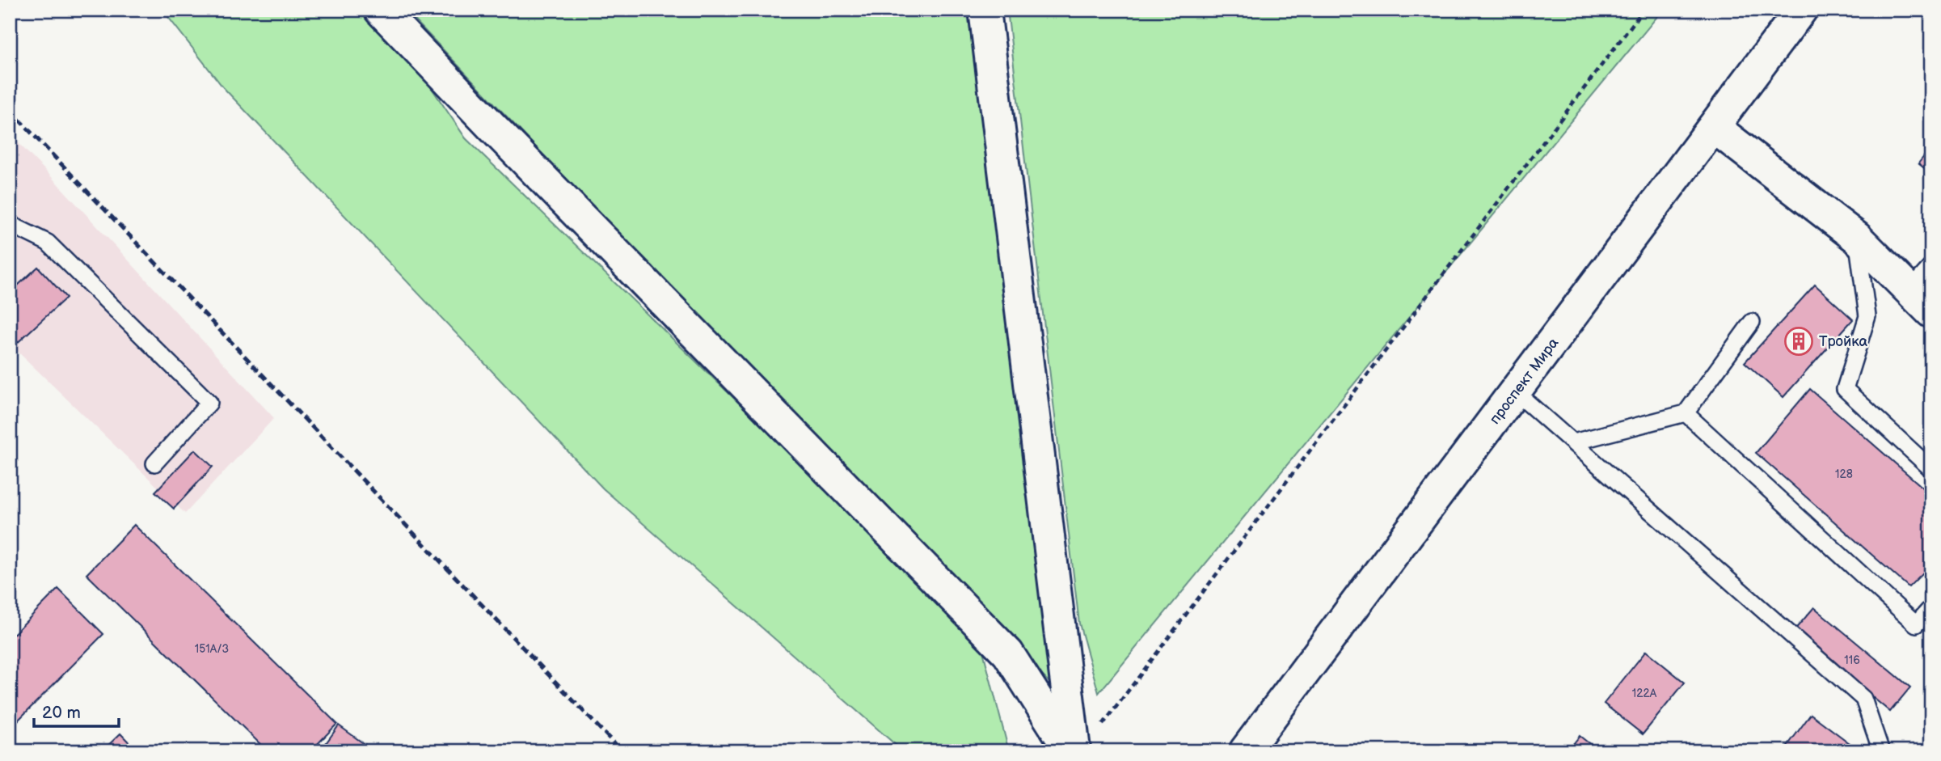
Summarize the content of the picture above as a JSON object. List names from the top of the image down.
{
  "streets": {
    "street": ["проспект Мира"]
  },
  "places": {
    "building": ["Тройка"]
  },
  "house_numbers": [
    "128",
    "151А/3",
    "116",
    "122А"
  ],
  "scale_bar": "20 m"
}
